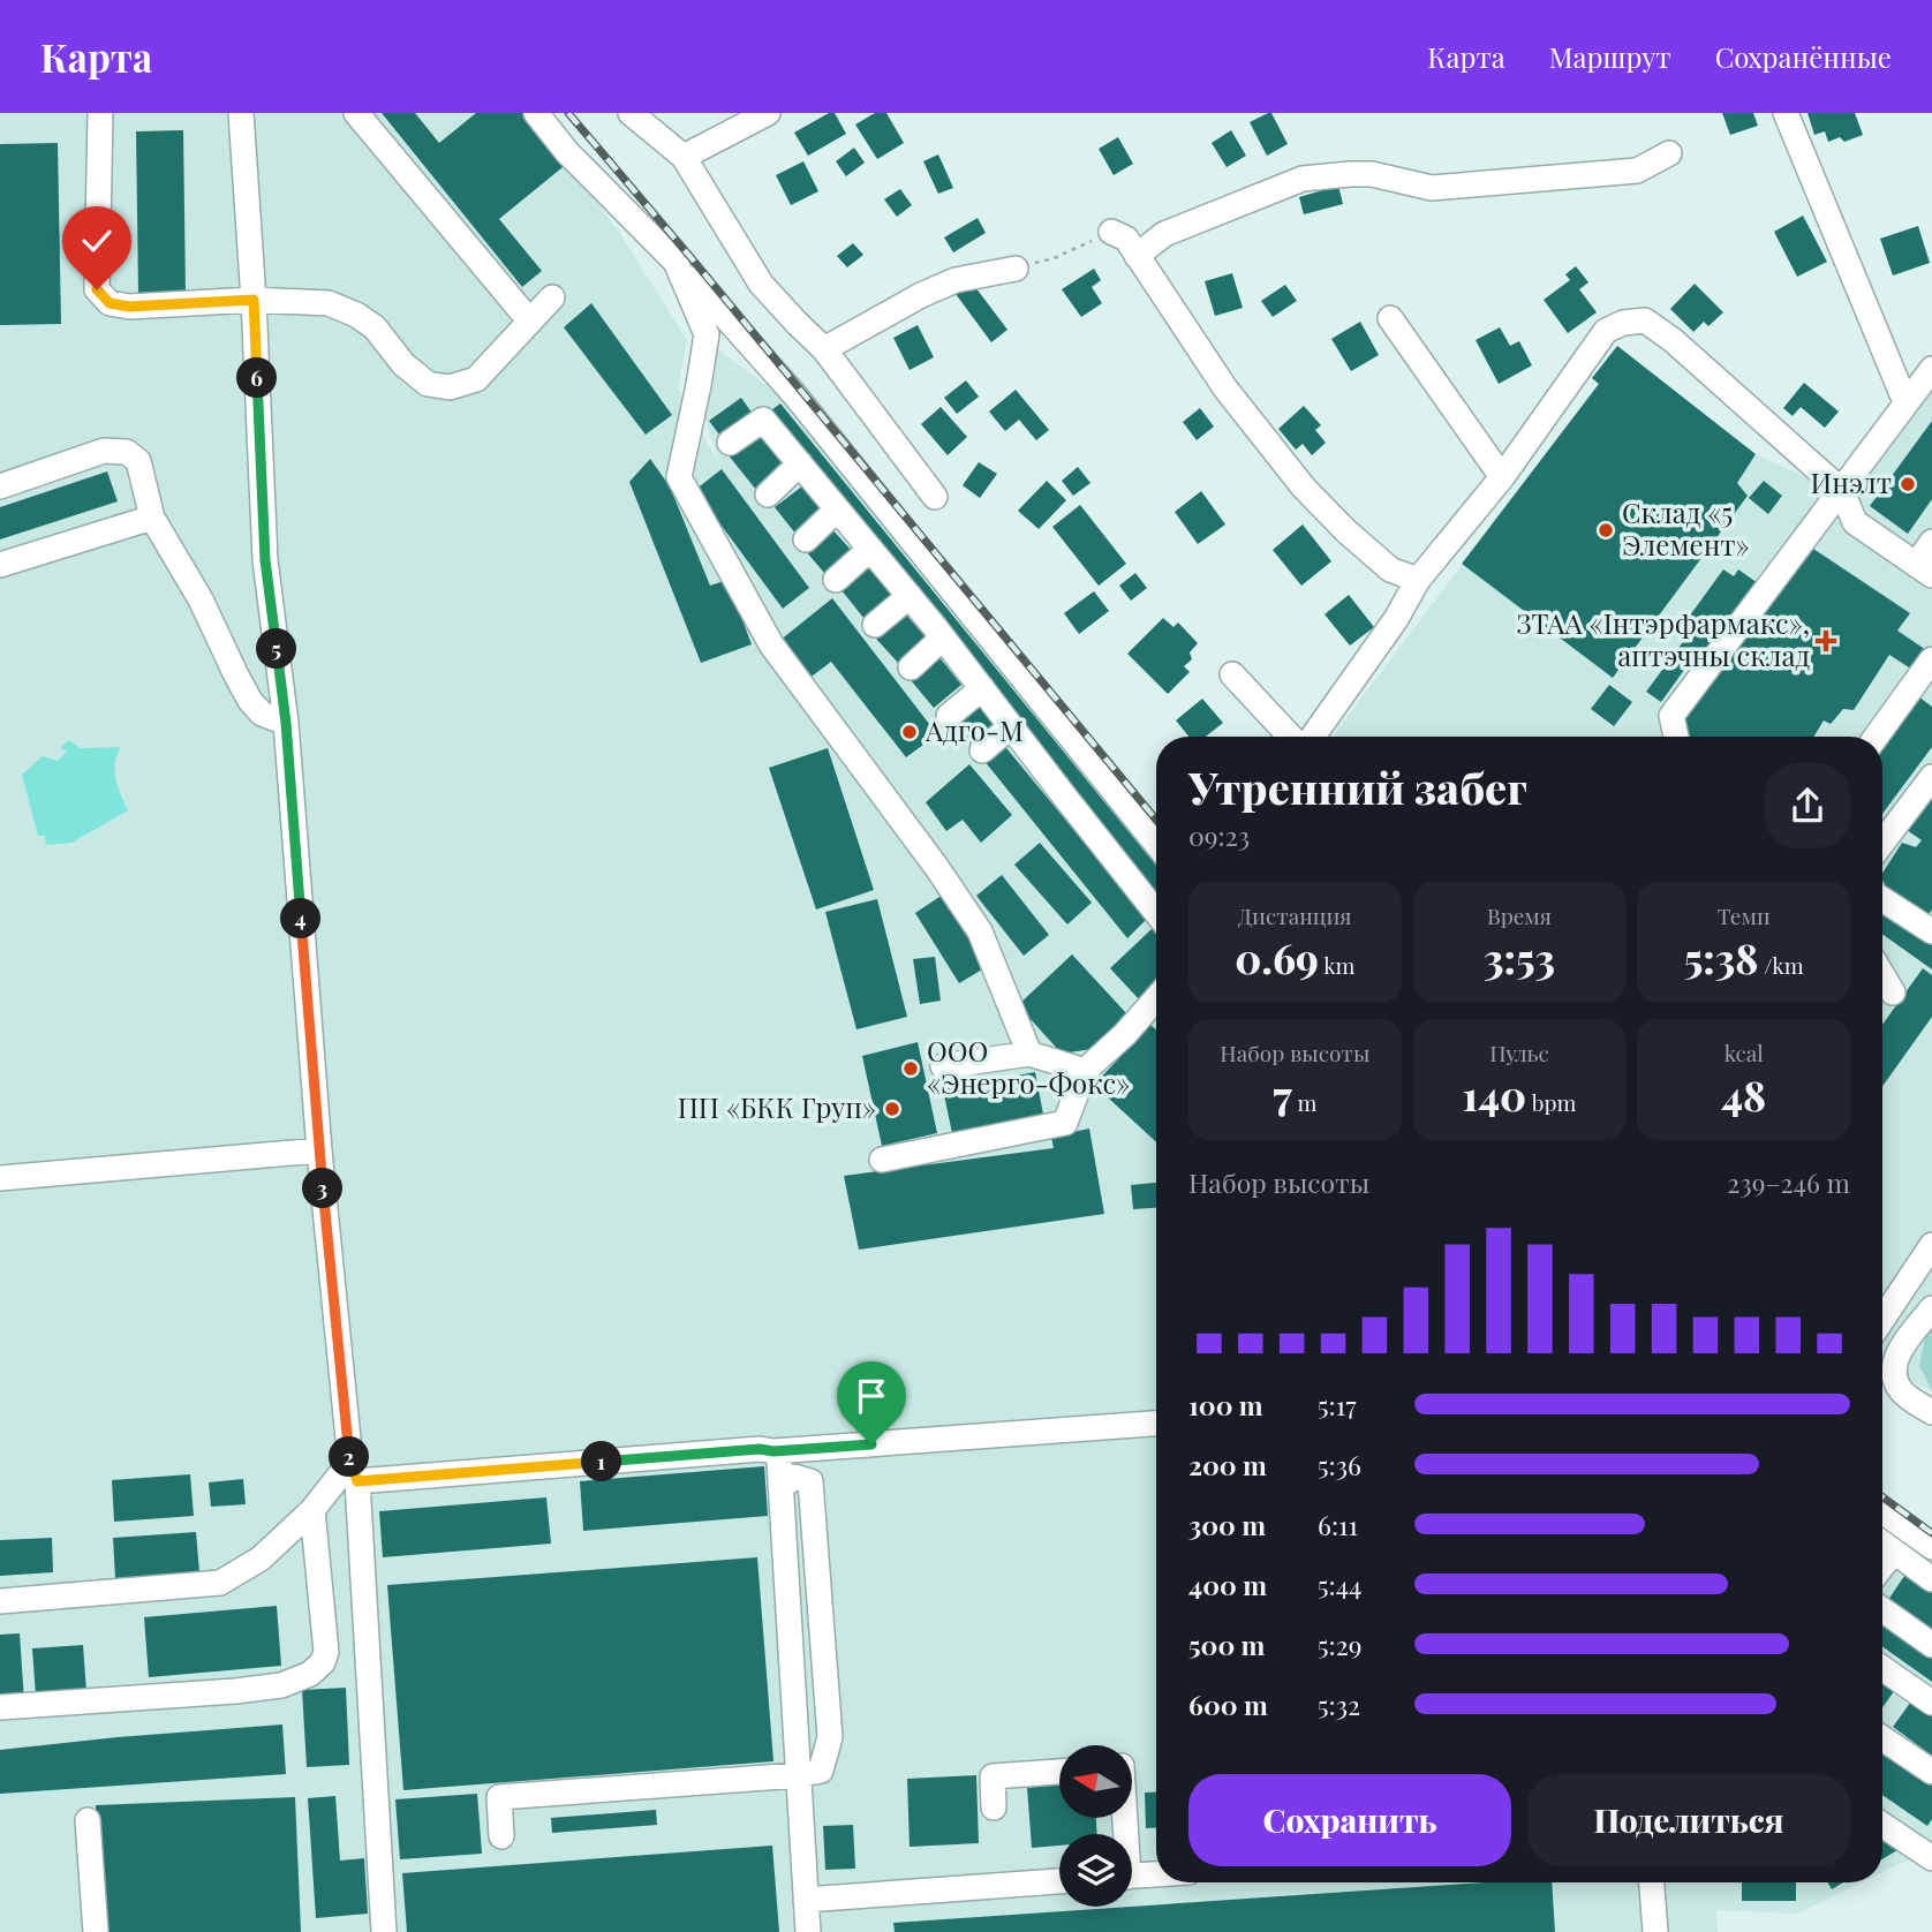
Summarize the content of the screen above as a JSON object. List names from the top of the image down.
{
  "places": {
    "other": [
      "Инэлт",
      "Склад «5 Элемент»",
      "Адго-М",
      "ООО «Энерго-Фокс»",
      "ПП «БКК Груп»"
    ],
    "health": ["ЗТАА «Інтэрфармакс», аптэчны склад"]
  },
  "north": "left",
  "page": {
    "header": "Карта",
    "nav": ["Карта", "Маршрут", "Сохранённые"],
    "pins": [
      "6",
      "5",
      "4",
      "3",
      "2",
      "1"
    ],
    "heading": ["Утренний забег", "09:23"],
    "stats": [
      ["Дистанция", "0.69 km"],
      ["Время", "3:53"],
      ["Темп", "5:38 /km"],
      ["Набор высоты", "7 m"],
      ["Пульс", "140 bpm"],
      ["kcal", "48"]
    ],
    "chart": ["Набор высоты", "239–246 m"],
    "list": [
      {
        "name": "100 m",
        "note": "5:17"
      },
      {
        "name": "200 m",
        "note": "5:36"
      },
      {
        "name": "300 m",
        "note": "6:11"
      },
      {
        "name": "400 m",
        "note": "5:44"
      },
      {
        "name": "500 m",
        "note": "5:29"
      },
      {
        "name": "600 m",
        "note": "5:32"
      }
    ],
    "buttons": ["Сохранить", "Поделиться"]
  }
}
